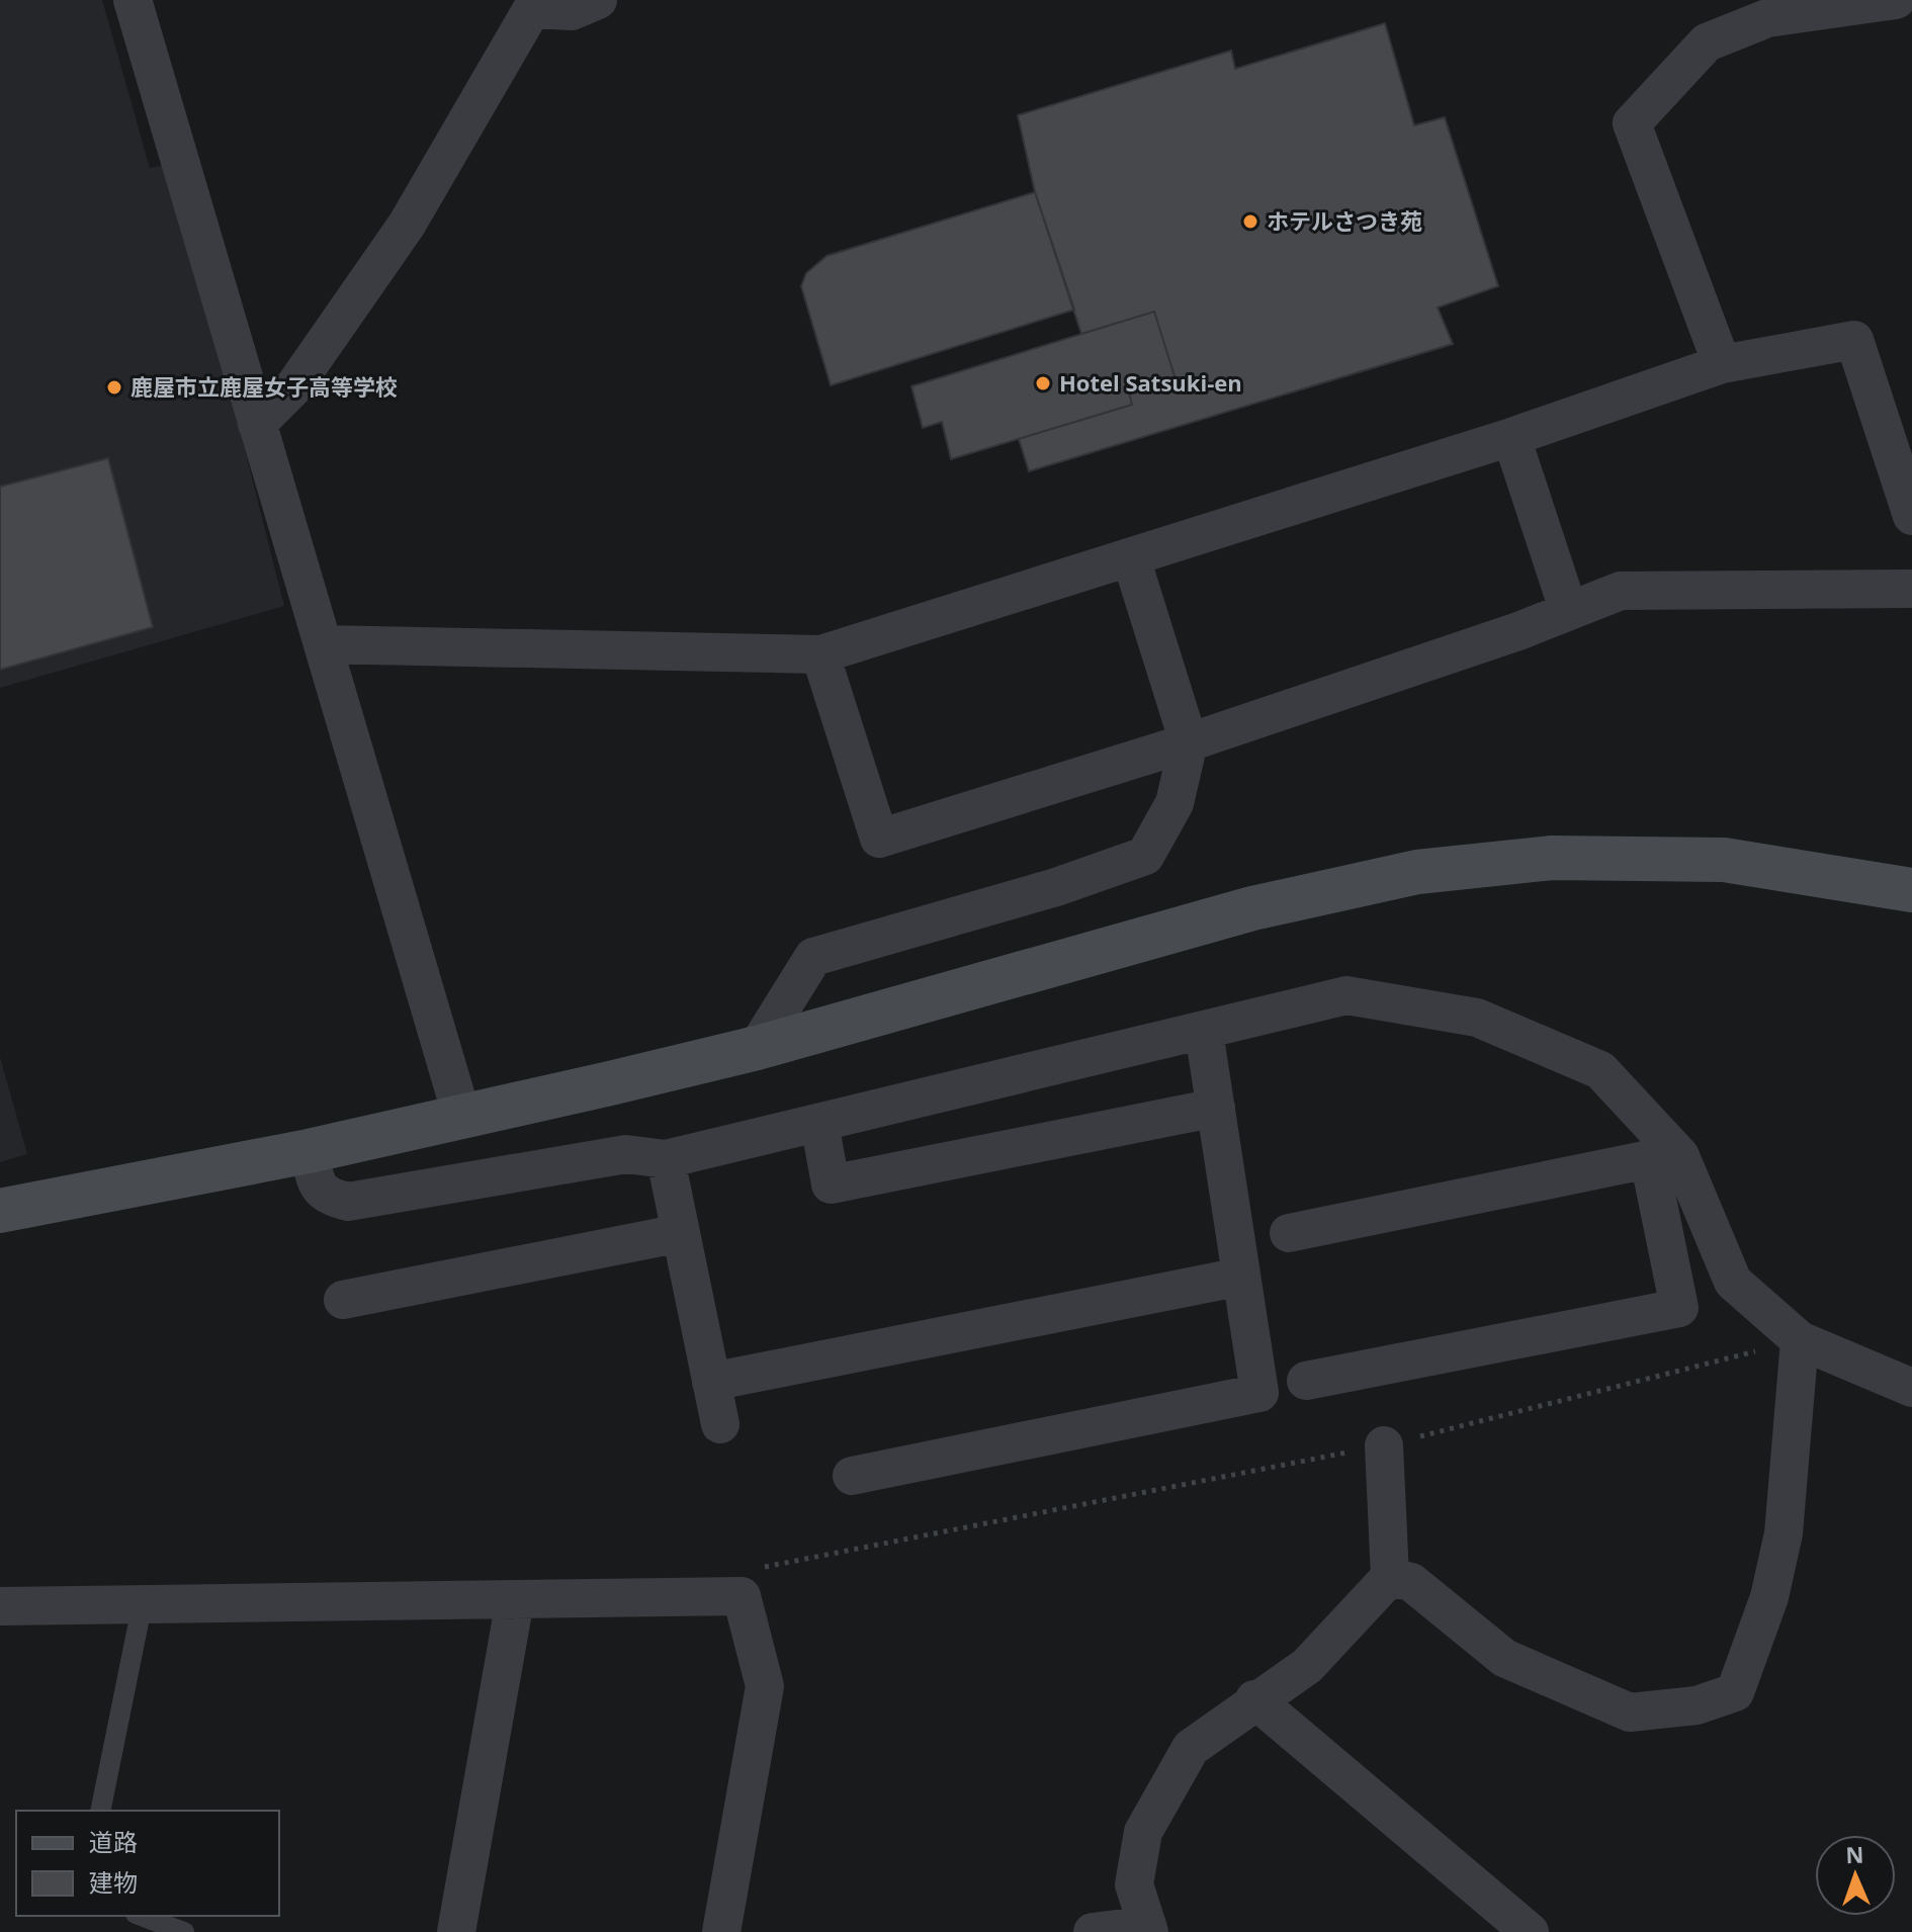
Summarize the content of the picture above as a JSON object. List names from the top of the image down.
{
  "places": ["ホテルさつき苑", "Hotel Satsuki-en", "鹿屋市立鹿屋女子高等学校"],
  "legend": ["道路", "建物"],
  "north": "top"
}
